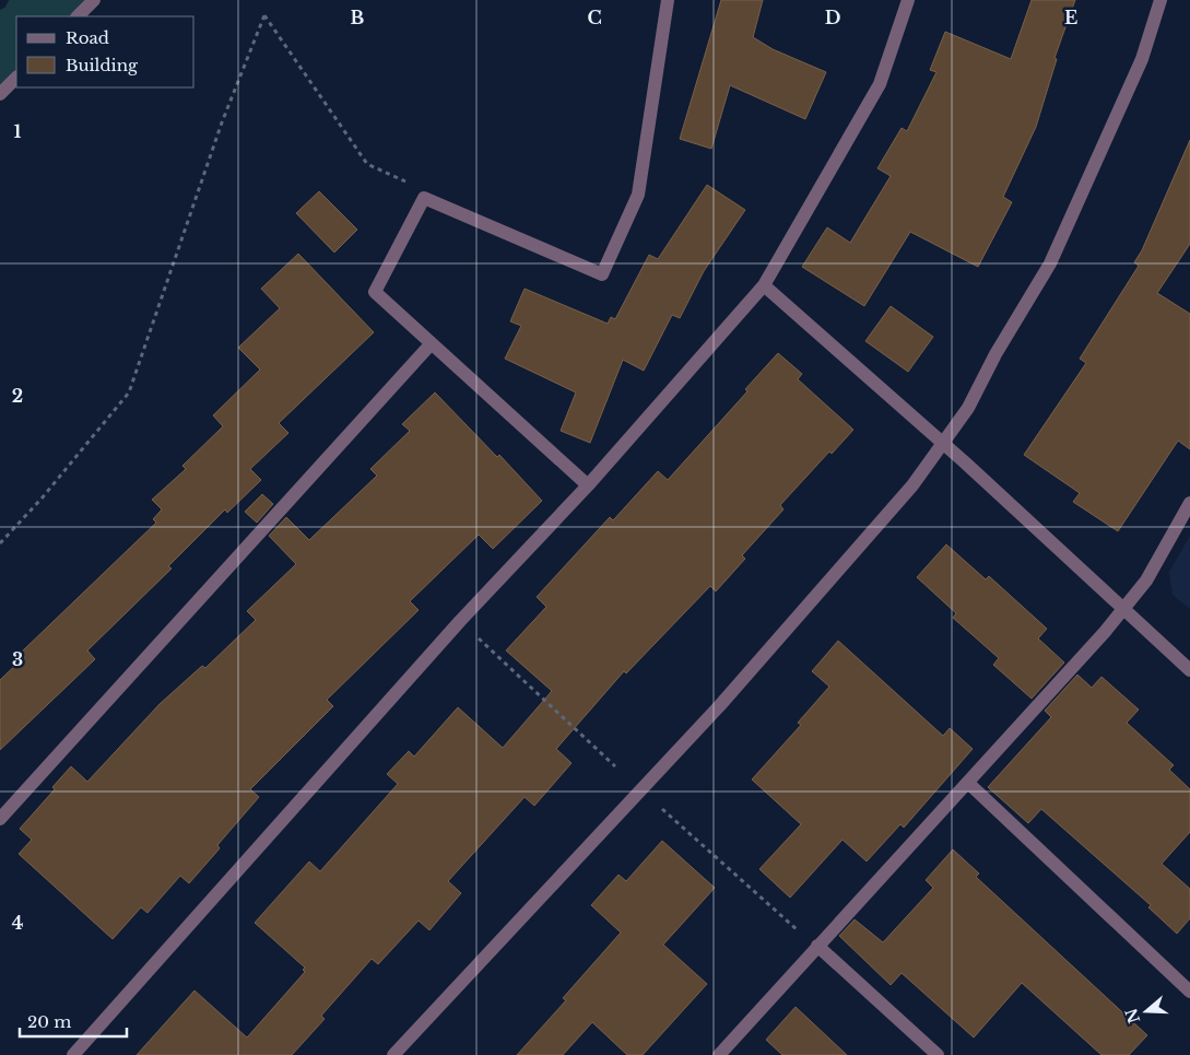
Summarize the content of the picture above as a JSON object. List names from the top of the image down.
{
  "legend": ["Road", "Building"],
  "scale_bar": "20 m",
  "north": "left",
  "grid": {
    "columns": [
      "B",
      "C",
      "D",
      "E"
    ],
    "rows": [
      "1",
      "2",
      "3",
      "4"
    ]
  }
}
